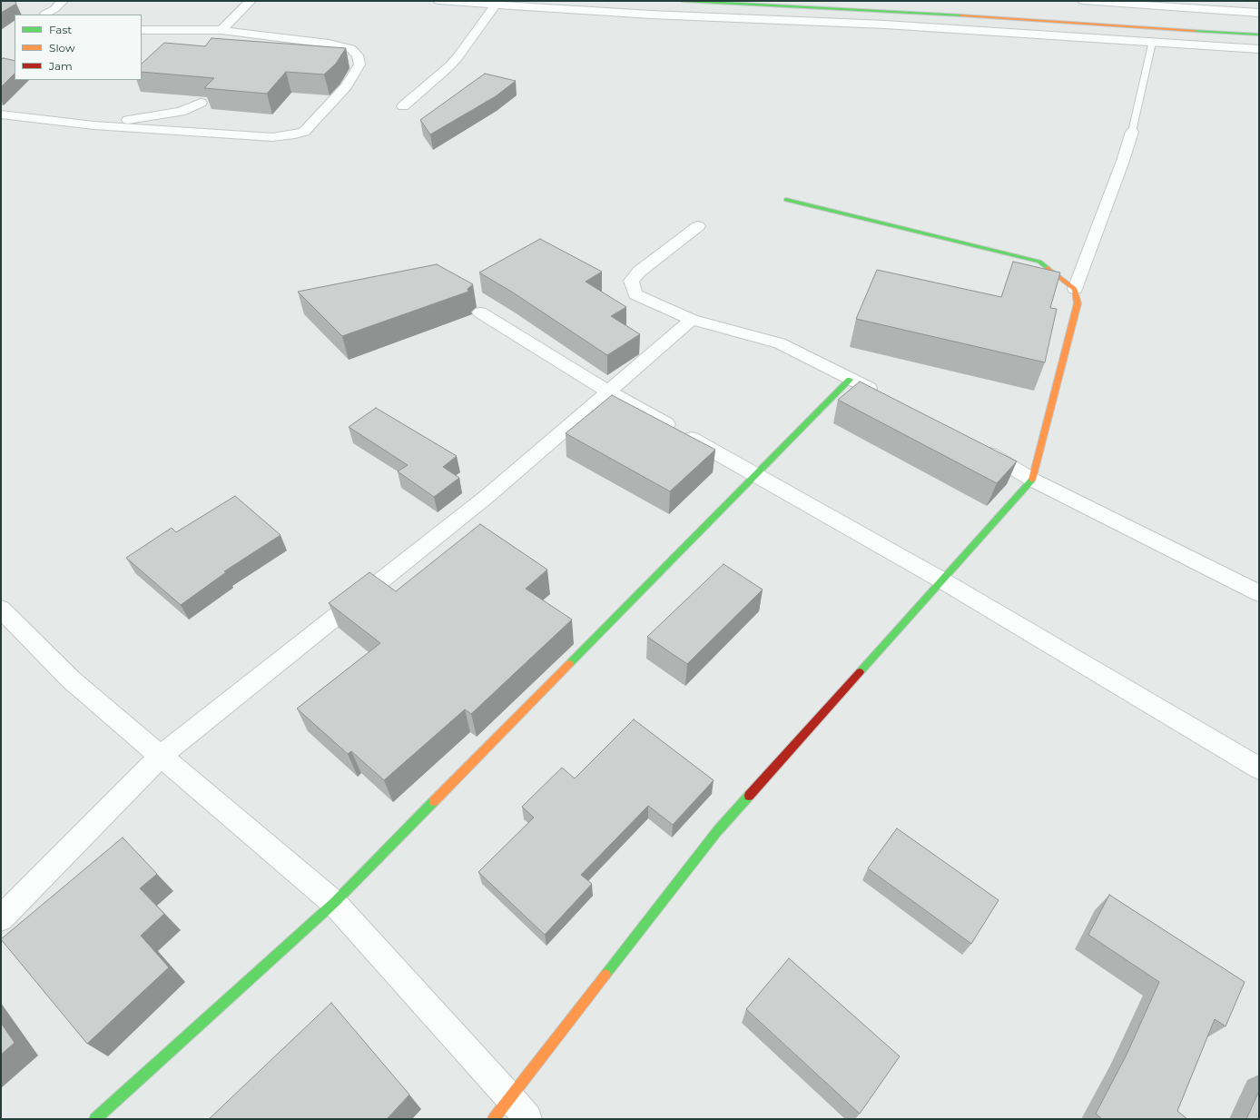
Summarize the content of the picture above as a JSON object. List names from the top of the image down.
{
  "legend": ["Fast", "Slow", "Jam"]
}
